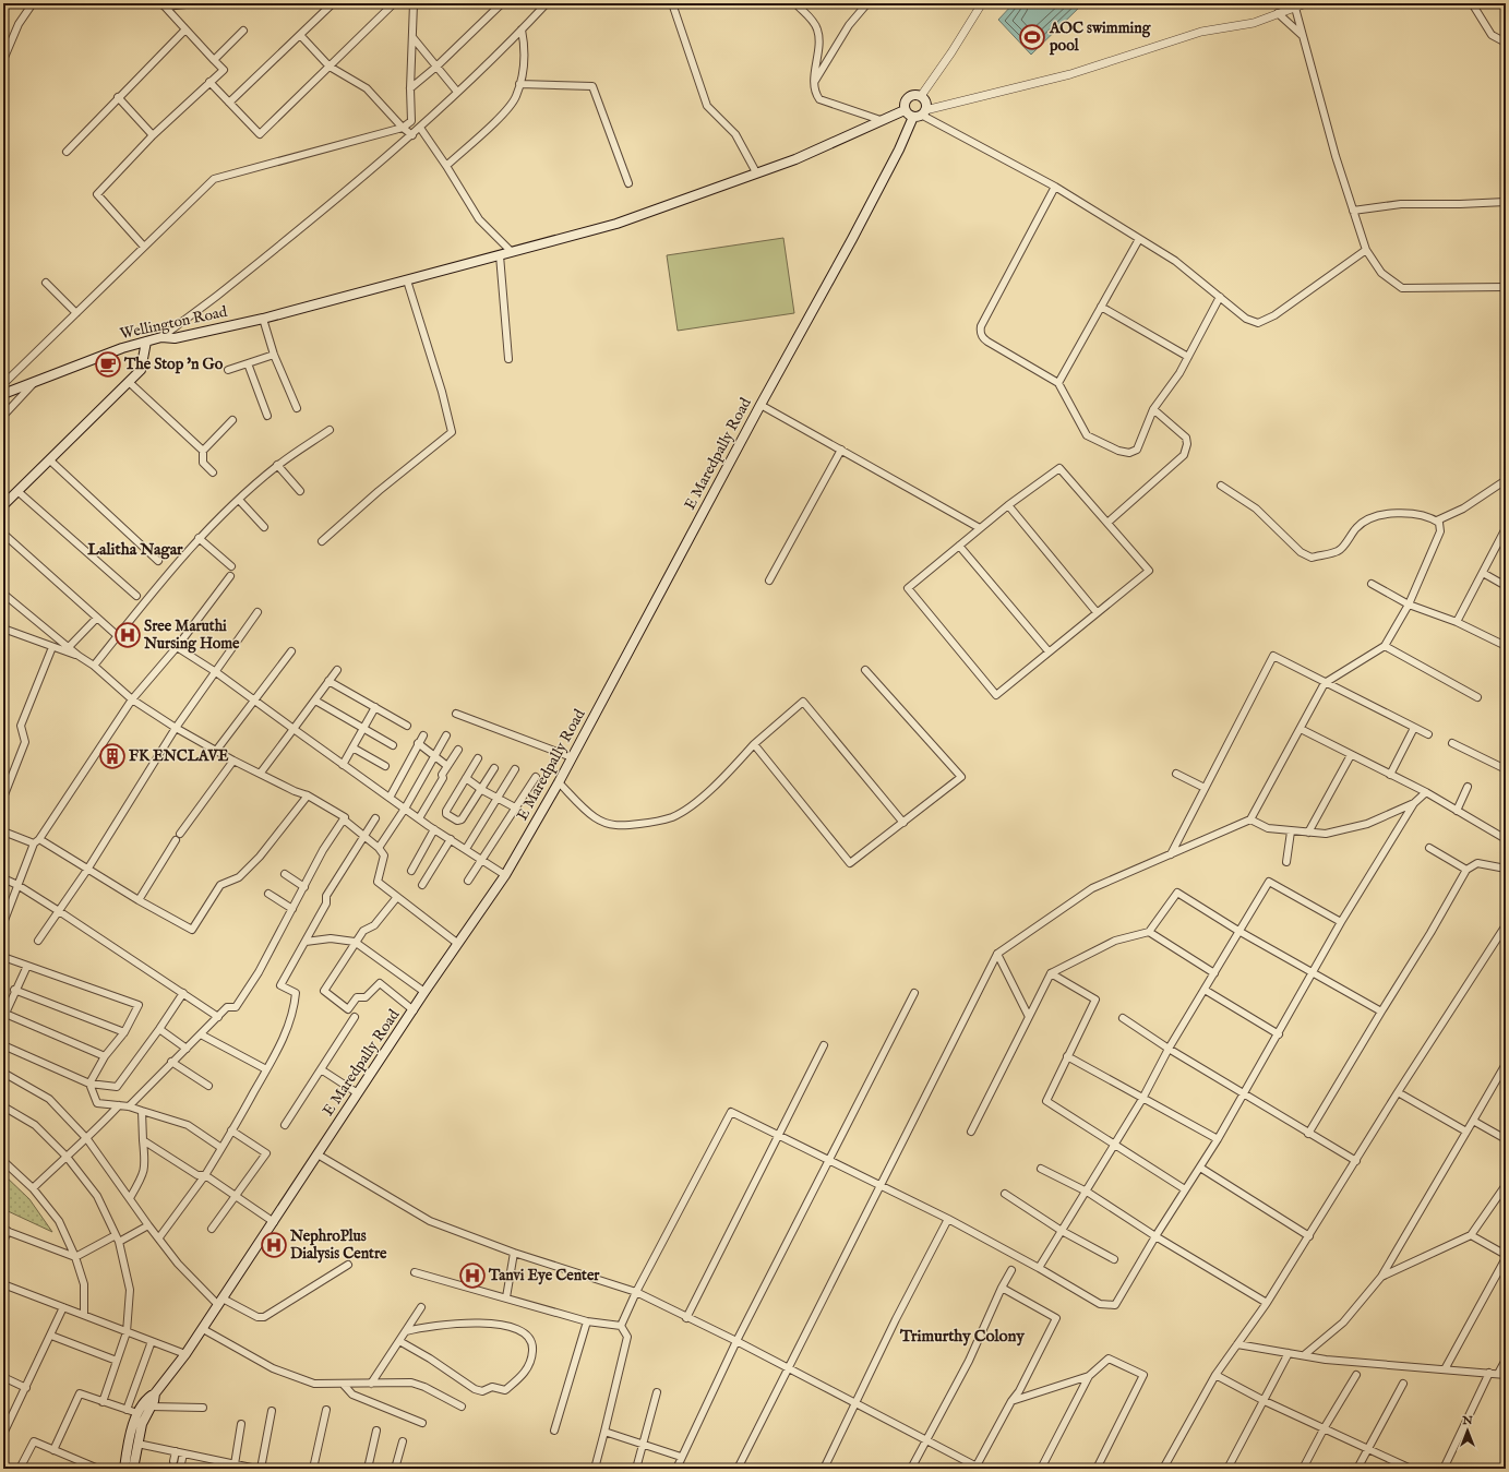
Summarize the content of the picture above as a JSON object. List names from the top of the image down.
{
  "streets": {
    "main road": ["Wellington Road", "E Maredpally Road"]
  },
  "crossings": [
    ["Wellington Road", "E Maredpally Road"]
  ],
  "districts": ["Lalitha Nagar", "Trimurthy Colony"],
  "places": {
    "sports": ["AOC swimming pool"],
    "cafe": ["The Stop 'n Go"],
    "hospital": ["Sree Maruthi Nursing Home", "NephroPlus Dialysis Centre", "Tanvi Eye Center"],
    "building": ["FK ENCLAVE"]
  },
  "north": "top"
}
